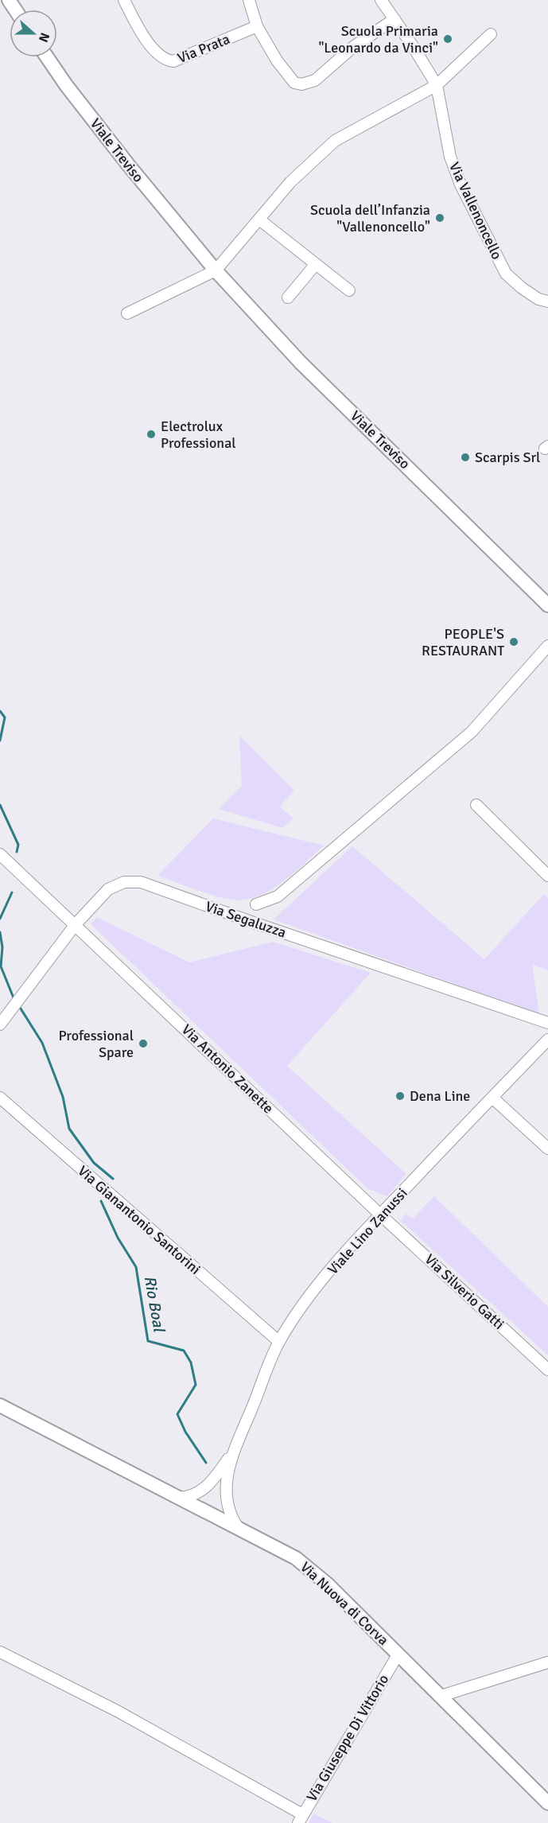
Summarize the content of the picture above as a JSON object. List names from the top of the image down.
{
  "streets": {
    "main road": ["Viale Treviso", "Via Nuova di Corva"],
    "street": [
      "Via Prata",
      "Via Vallenoncello",
      "Via Segaluzza",
      "Via Antonio Zanette",
      "Via Gianantonio Santorini",
      "Viale Lino Zanussi",
      "Via Silverio Gatti",
      "Via Giuseppe Di Vittorio"
    ]
  },
  "crossings": [
    ["Via Segaluzza", "Via Antonio Zanette"],
    ["Via Antonio Zanette", "Viale Lino Zanussi"],
    ["Via Antonio Zanette", "Via Silverio Gatti"],
    ["Via Gianantonio Santorini", "Viale Lino Zanussi"],
    ["Viale Lino Zanussi", "Via Silverio Gatti"],
    ["Viale Lino Zanussi", "Via Nuova di Corva"],
    ["Via Nuova di Corva", "Via Giuseppe Di Vittorio"]
  ],
  "water": ["Rio Boal"],
  "places": [
    "Scuola Primaria \"Leonardo da Vinci\"",
    "Scuola dell’Infanzia \"Vallenoncello\"",
    "Electrolux Professional",
    "Scarpis Srl",
    "PEOPLE'S RESTAURANT",
    "Professional Spare",
    "Dena Line"
  ],
  "north": "right"
}
